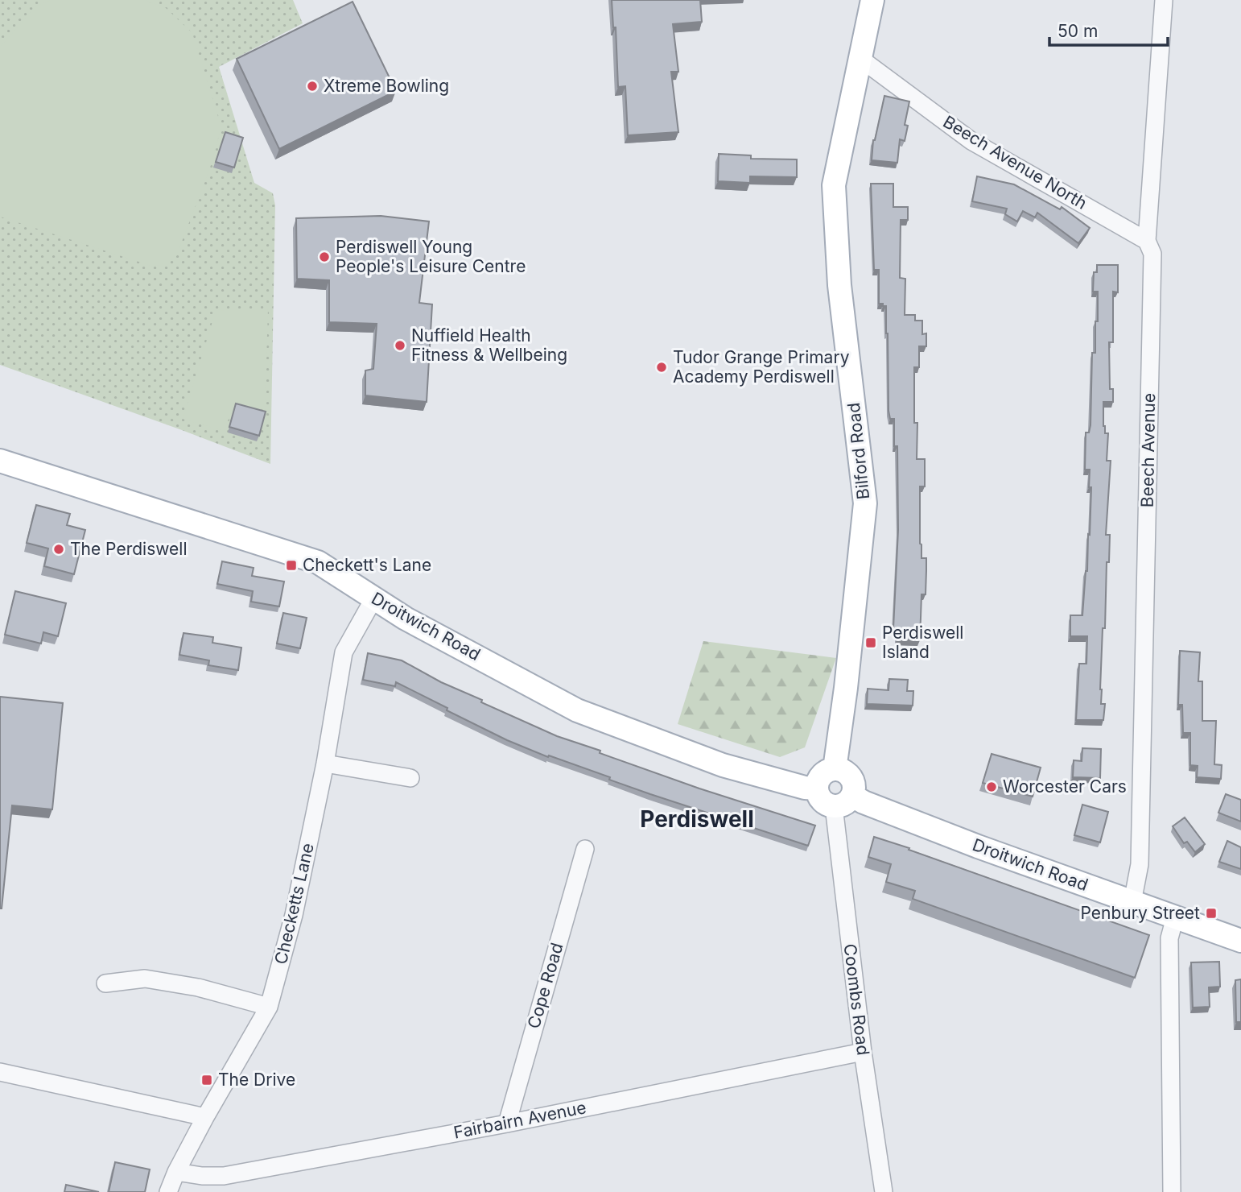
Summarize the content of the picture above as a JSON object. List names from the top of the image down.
{
  "streets": {
    "main road": ["Bilford Road", "Droitwich Road"],
    "street": [
      "Beech Avenue North",
      "Beech Avenue",
      "Checketts Lane",
      "Cope Road",
      "Coombs Road",
      "Fairbairn Avenue"
    ]
  },
  "crossings": [
    ["Beech Avenue North", "Beech Avenue"],
    ["Beech Avenue North", "Bilford Road"],
    ["Beech Avenue", "Droitwich Road"],
    ["Bilford Road", "Droitwich Road"],
    ["Bilford Road", "Coombs Road"],
    ["Droitwich Road", "Checketts Lane"],
    ["Droitwich Road", "Coombs Road"],
    ["Checketts Lane", "Fairbairn Avenue"],
    ["Cope Road", "Fairbairn Avenue"],
    ["Coombs Road", "Fairbairn Avenue"]
  ],
  "districts": ["Perdiswell"],
  "places": {
    "other": [
      "Xtreme Bowling",
      "Perdiswell Young People's Leisure Centre",
      "Nuffield Health Fitness & Wellbeing",
      "Tudor Grange Primary Academy Perdiswell",
      "The Perdiswell",
      "Worcester Cars"
    ],
    "transit": [
      "Checkett's Lane",
      "Perdiswell Island",
      "Penbury Street",
      "The Drive"
    ]
  },
  "scale_bar": "50 m"
}
